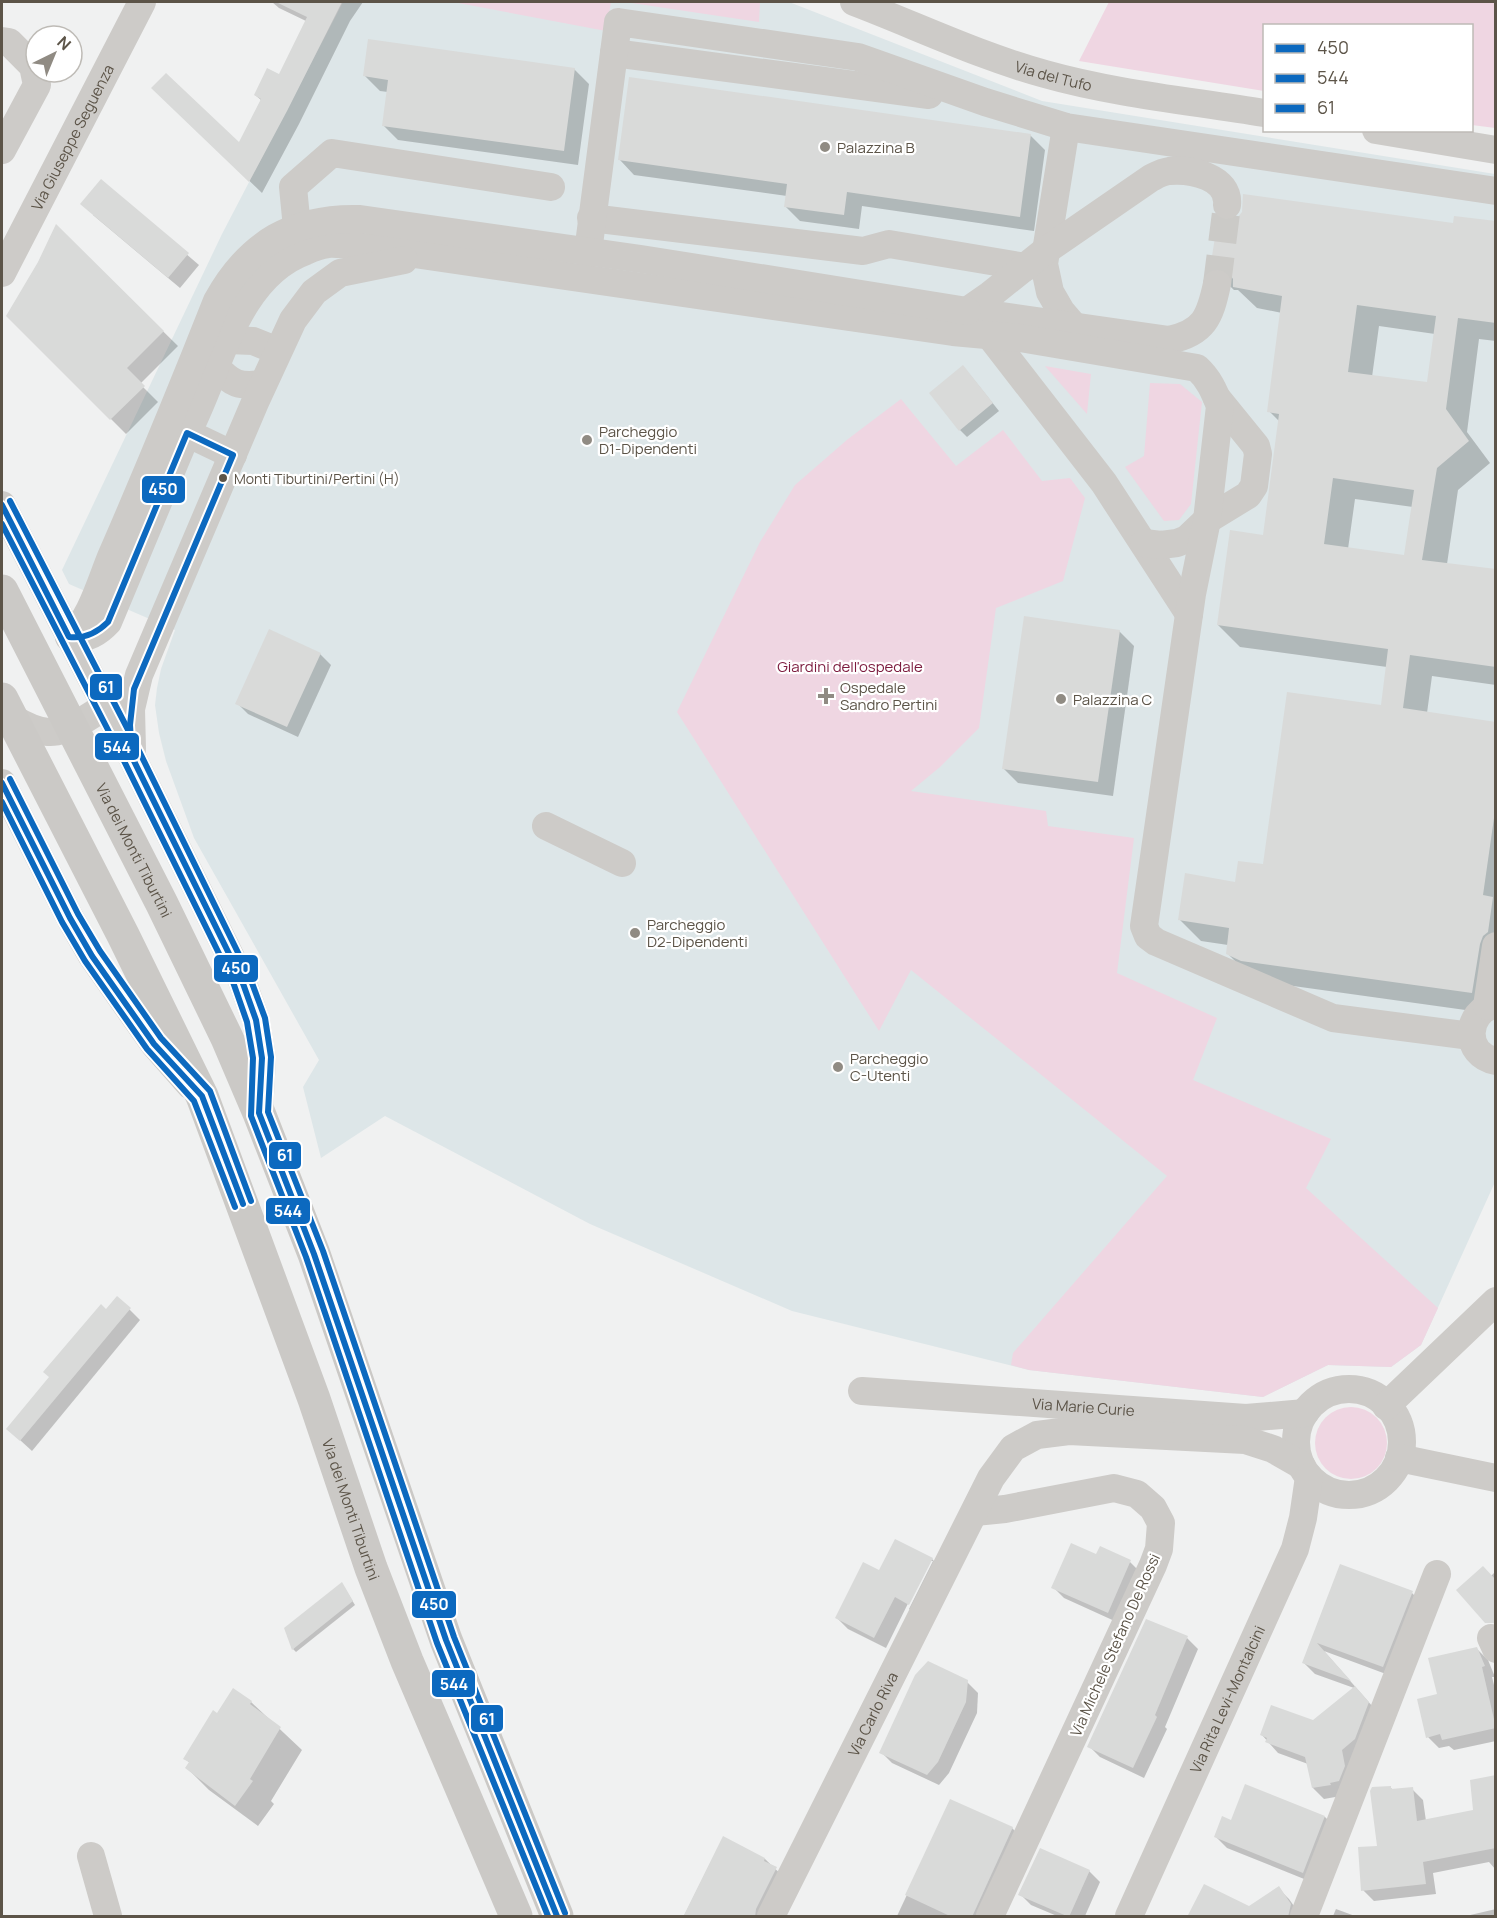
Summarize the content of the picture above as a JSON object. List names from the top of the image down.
{
  "streets": {
    "main road": ["Via dei Monti Tiburtini"],
    "street": [
      "Via del Tufo",
      "Via Giuseppe Seguenza",
      "Via Marie Curie",
      "Via Michele Stefano De Rossi",
      "Via Rita Levi-Montalcini",
      "Via Carlo Riva"
    ]
  },
  "crossings": [
    ["Via Marie Curie", "Via Rita Levi-Montalcini"],
    ["Via Marie Curie", "Via Carlo Riva"],
    ["Via Michele Stefano De Rossi", "Via Carlo Riva"],
    ["Via Rita Levi-Montalcini", "Via Carlo Riva"]
  ],
  "parks": ["Giardini dell'ospedale"],
  "places": {
    "other": [
      "Palazzina B",
      "Parcheggio D1-Dipendenti",
      "Monti Tiburtini/Pertini (H)",
      "Palazzina C",
      "Parcheggio D2-Dipendenti",
      "Parcheggio C-Utenti"
    ],
    "health": ["Ospedale Sandro Pertini"]
  },
  "lines": ["transit line 450", "transit line 61", "transit line 544"],
  "legend": ["450", "544", "61"],
  "north": "top right"
}
